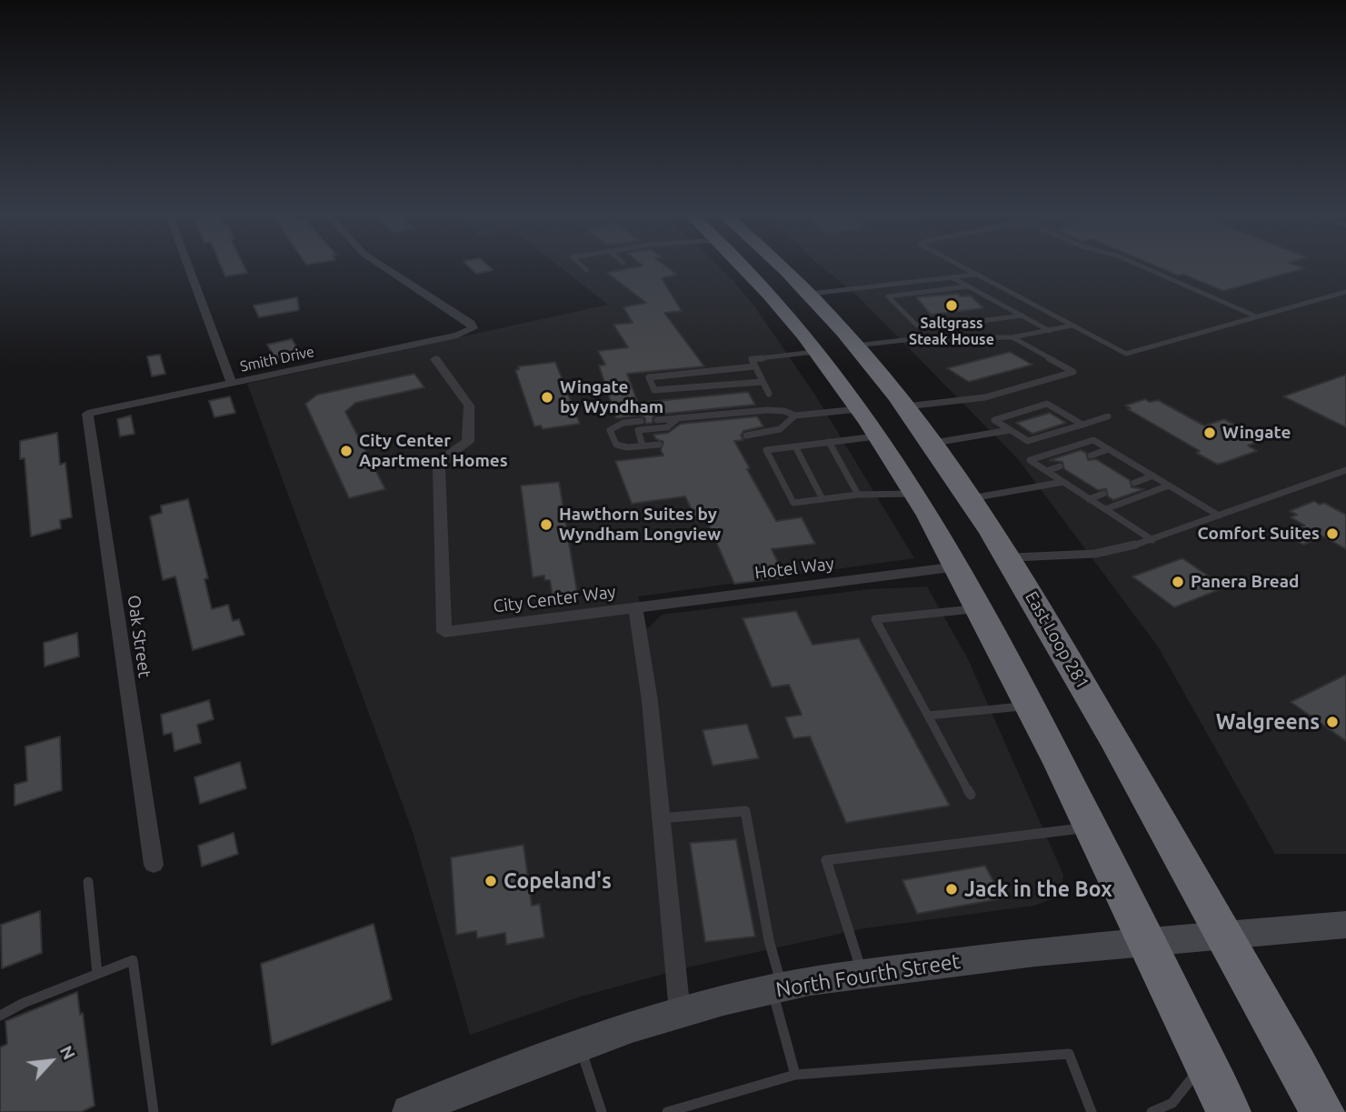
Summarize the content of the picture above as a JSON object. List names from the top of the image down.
{
  "streets": {
    "highway": ["East Loop 281"],
    "main road": ["North Fourth Street"],
    "street": [
      "Smith Drive",
      "Hotel Way",
      "City Center Way",
      "Oak Street"
    ]
  },
  "crossings": [
    ["Smith Drive", "Oak Street"],
    ["Hotel Way", "City Center Way"],
    ["Hotel Way", "East Loop 281"],
    ["City Center Way", "North Fourth Street"],
    ["East Loop 281", "North Fourth Street"]
  ],
  "places": [
    "Saltgrass Steak House",
    "Wingate by Wyndham",
    "Wingate",
    "City Center Apartment Homes",
    "Hawthorn Suites by Wyndham Longview",
    "Comfort Suites",
    "Panera Bread",
    "Walgreens",
    "Copeland's",
    "Jack in the Box"
  ],
  "north": "top right"
}
